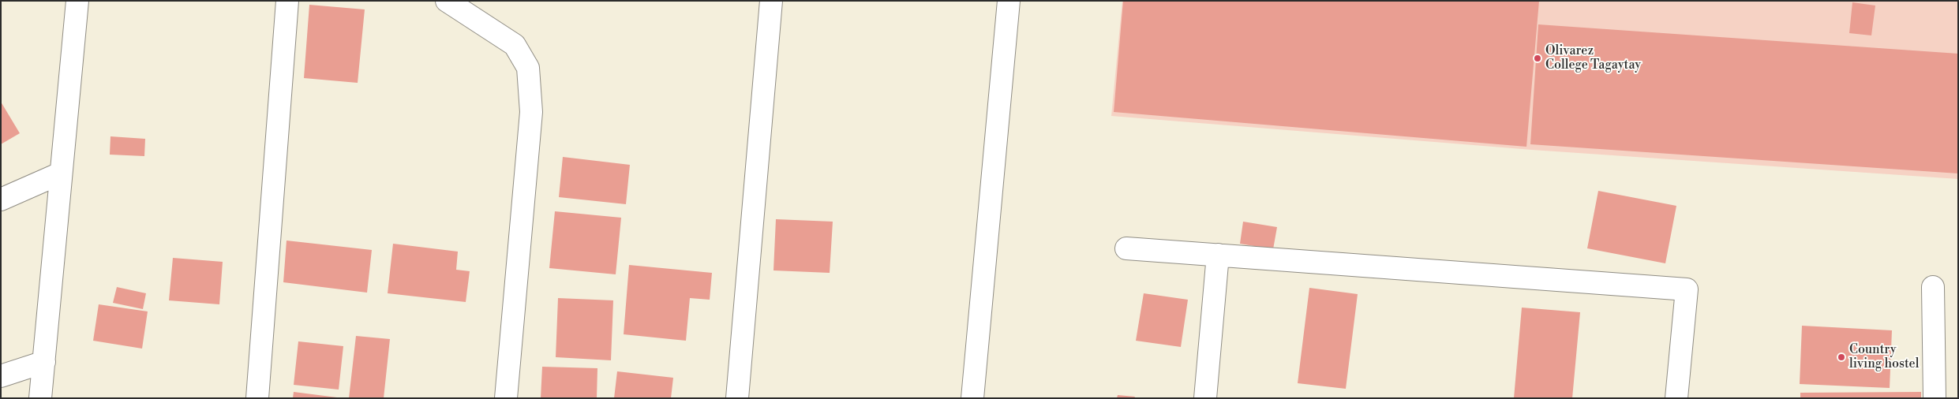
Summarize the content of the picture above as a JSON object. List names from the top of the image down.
{
  "places": ["Olivarez College Tagaytay", "Country living hostel"]
}
